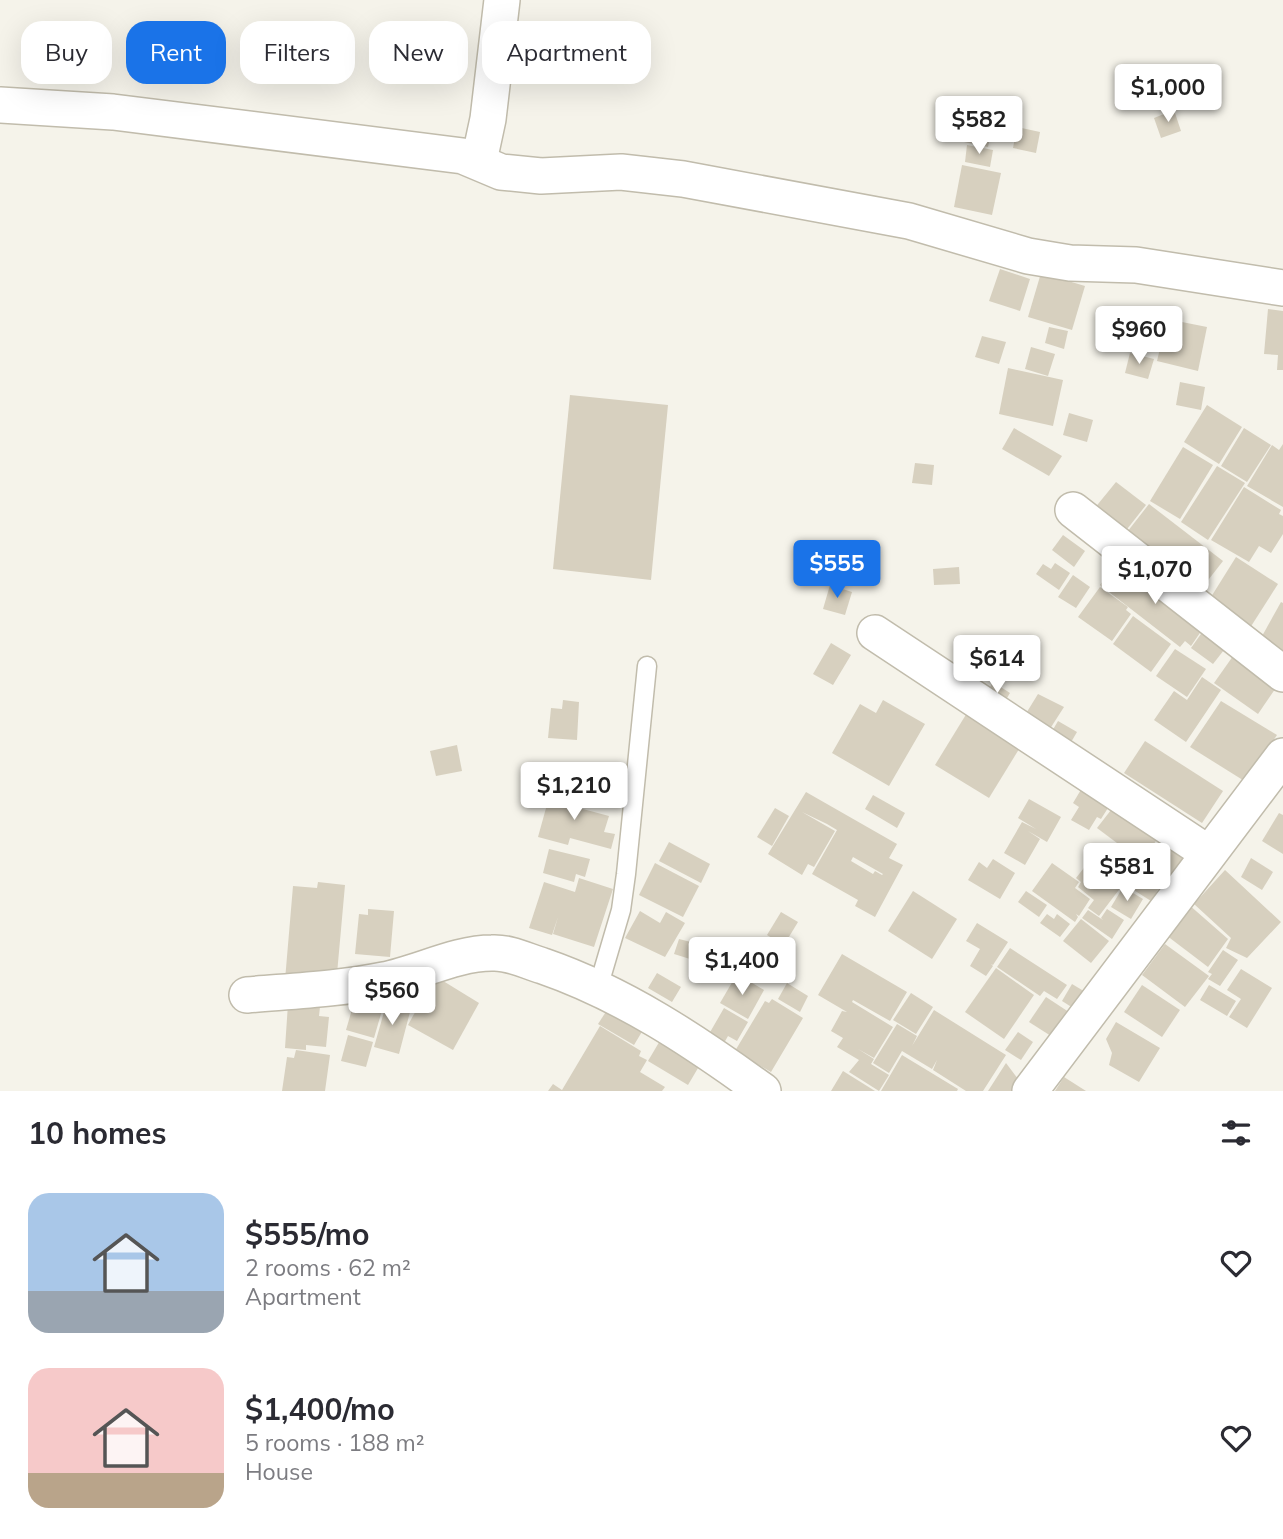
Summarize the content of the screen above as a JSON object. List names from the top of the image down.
{
  "page": {
    "chip": [
      "Buy",
      "Rent",
      "Filters",
      "New",
      "Apartment"
    ],
    "price": [
      "$1,000",
      "$582",
      "$960",
      "$555",
      "$1,070",
      "$614",
      "$1,210",
      "$581",
      "$1,400",
      "$560"
    ],
    "heading": "10 homes",
    "list": [
      {
        "name": "$555/mo",
        "note": "2 rooms · 62 m² · Apartment"
      },
      {
        "name": "$1,400/mo",
        "note": "5 rooms · 188 m² · House"
      }
    ]
  }
}
